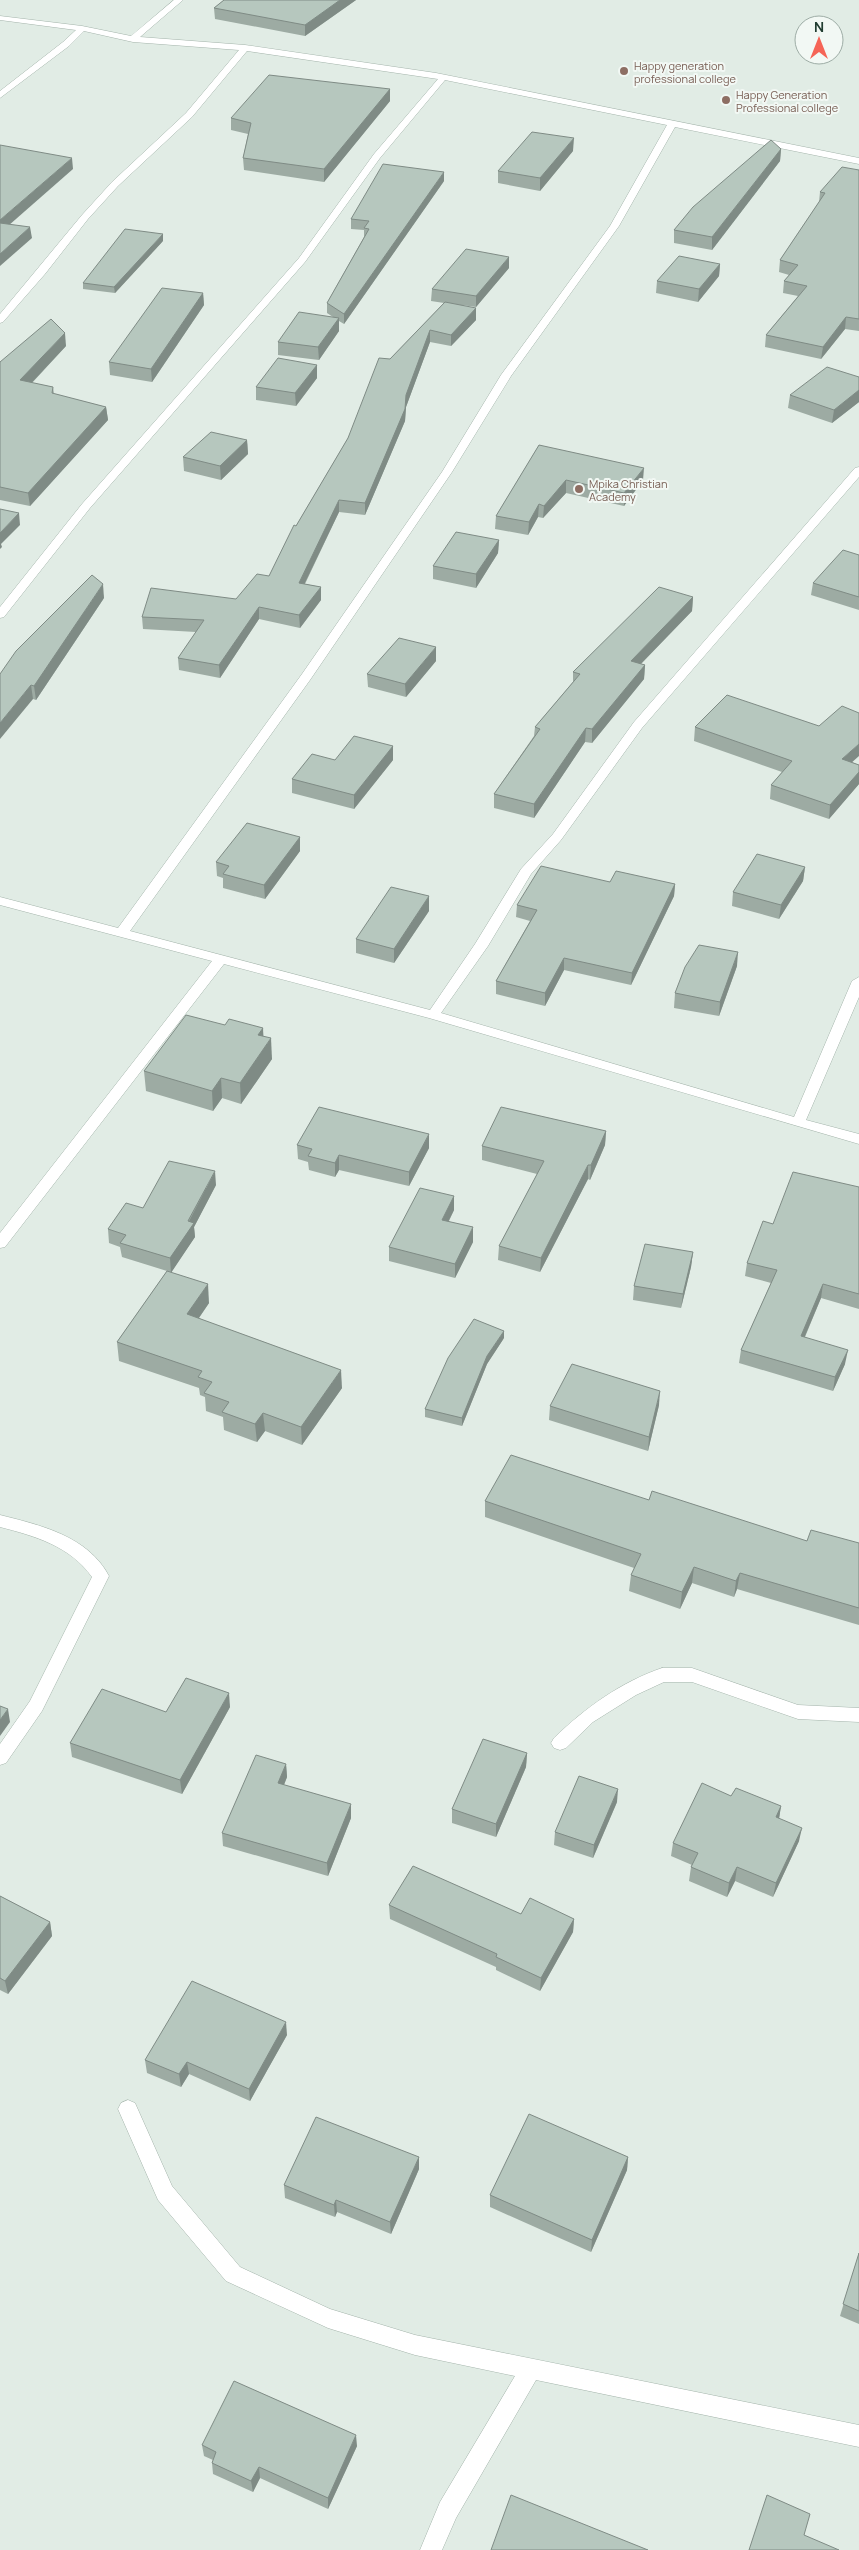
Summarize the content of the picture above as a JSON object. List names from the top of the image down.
{
  "places": ["Happy generation professional college", "Happy Generation Professional college", "Mpika Christian Academy"],
  "north": "top"
}
